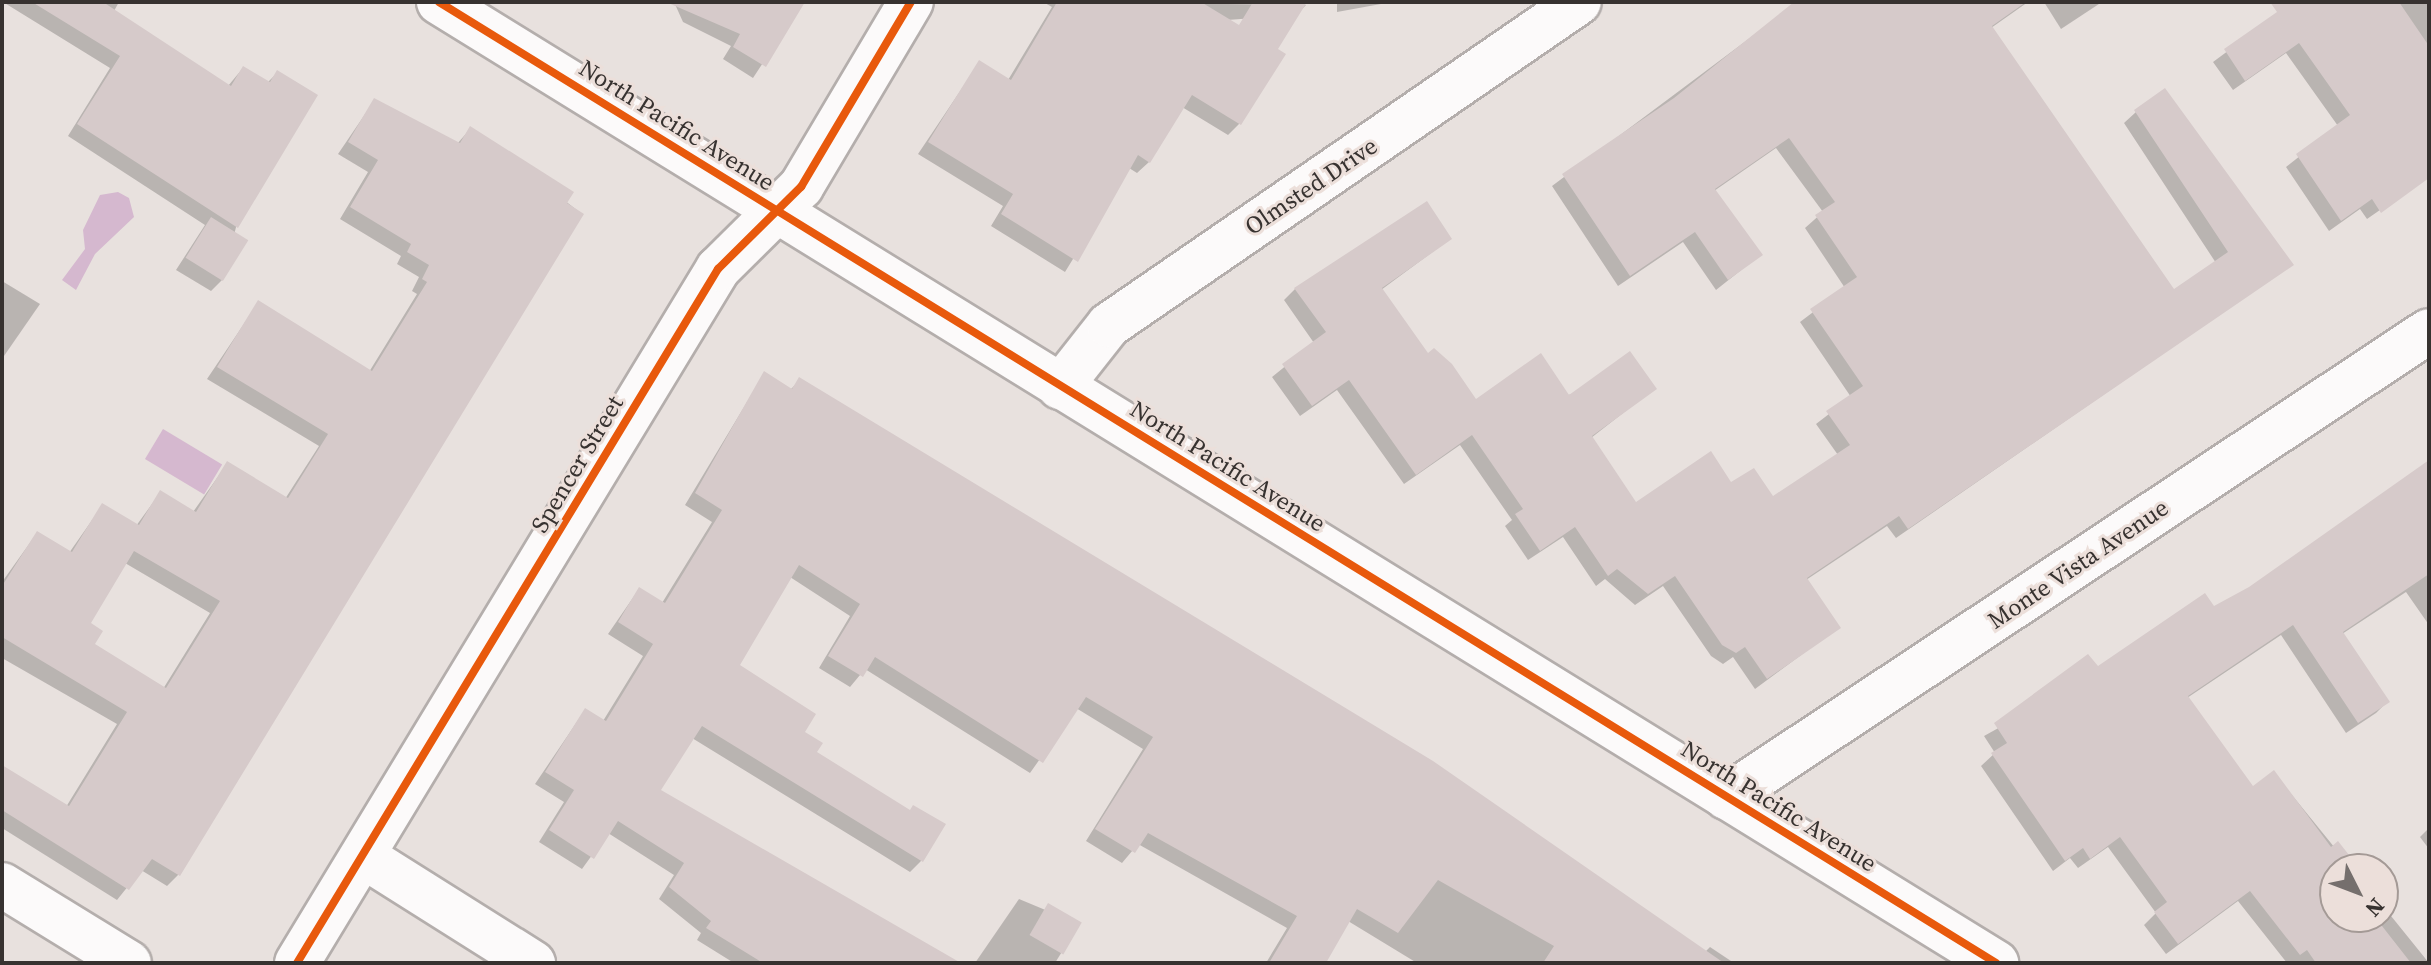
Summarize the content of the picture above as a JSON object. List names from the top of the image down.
{
  "streets": {
    "street": [
      "North Pacific Avenue",
      "Olmsted Drive",
      "Spencer Street",
      "Monte Vista Avenue"
    ]
  },
  "crossings": [
    ["North Pacific Avenue", "Olmsted Drive"],
    ["North Pacific Avenue", "Spencer Street"],
    ["North Pacific Avenue", "Monte Vista Avenue"]
  ],
  "north": "bottom right"
}
